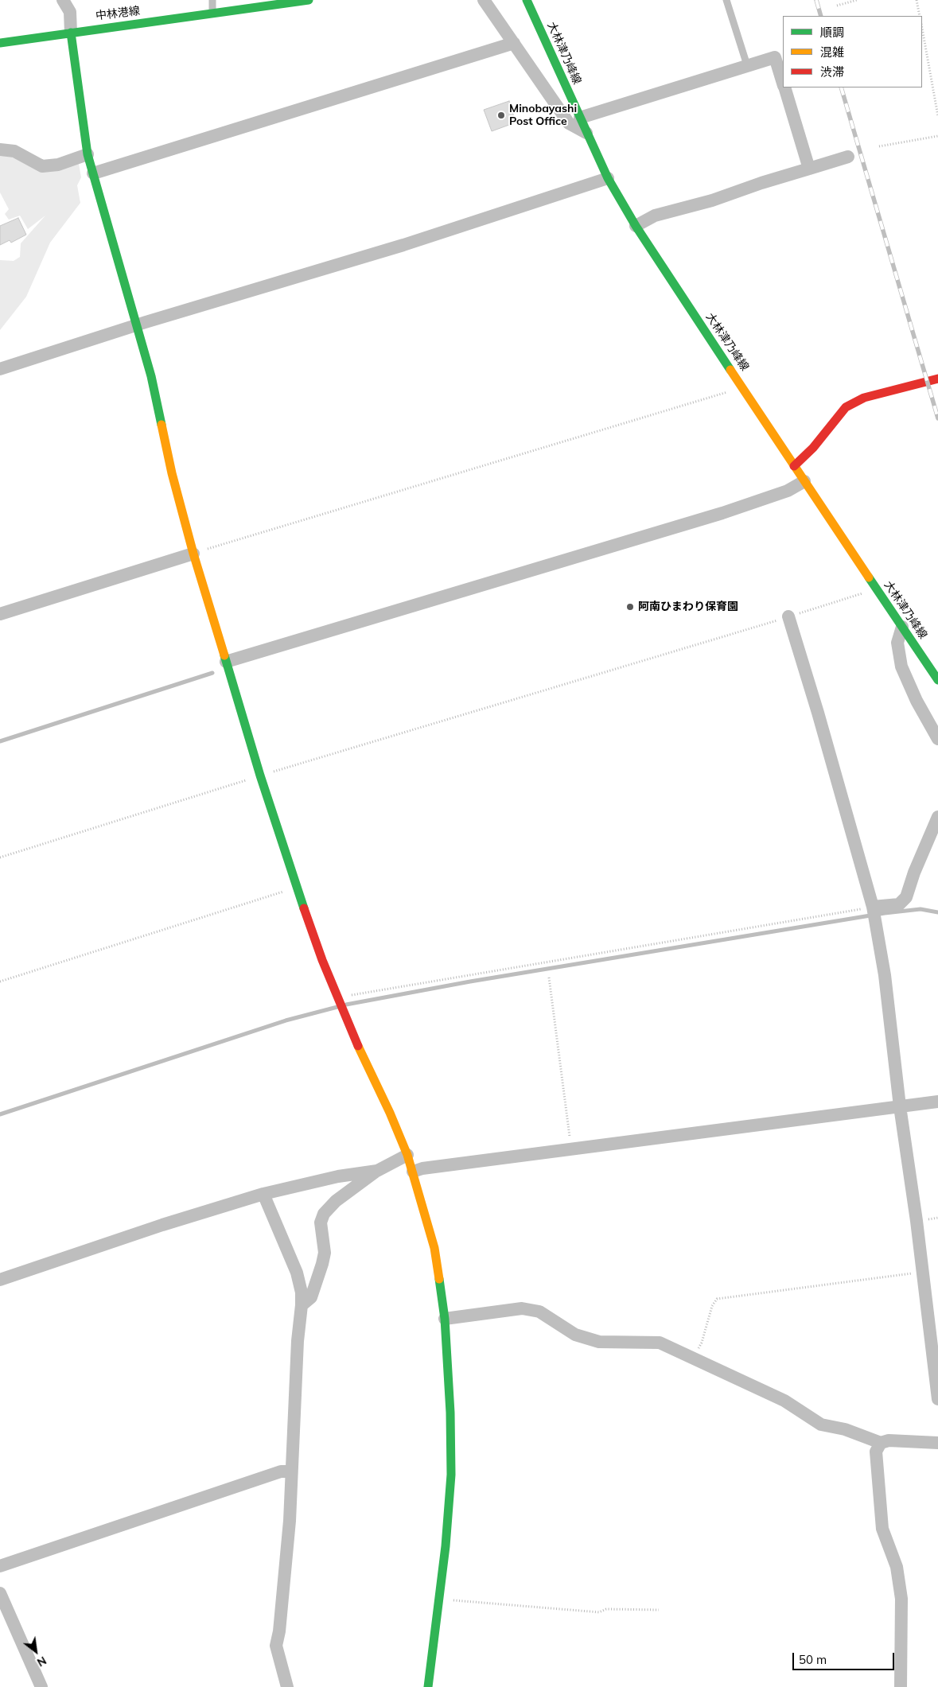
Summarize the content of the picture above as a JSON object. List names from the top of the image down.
{
  "streets": {
    "street": ["中林港線", "大林津乃峰線"]
  },
  "places": ["Minobayashi Post Office", "阿南ひまわり保育園"],
  "legend": ["順調", "混雑", "渋滞"],
  "scale_bar": "50 m",
  "north": "bottom right"
}
